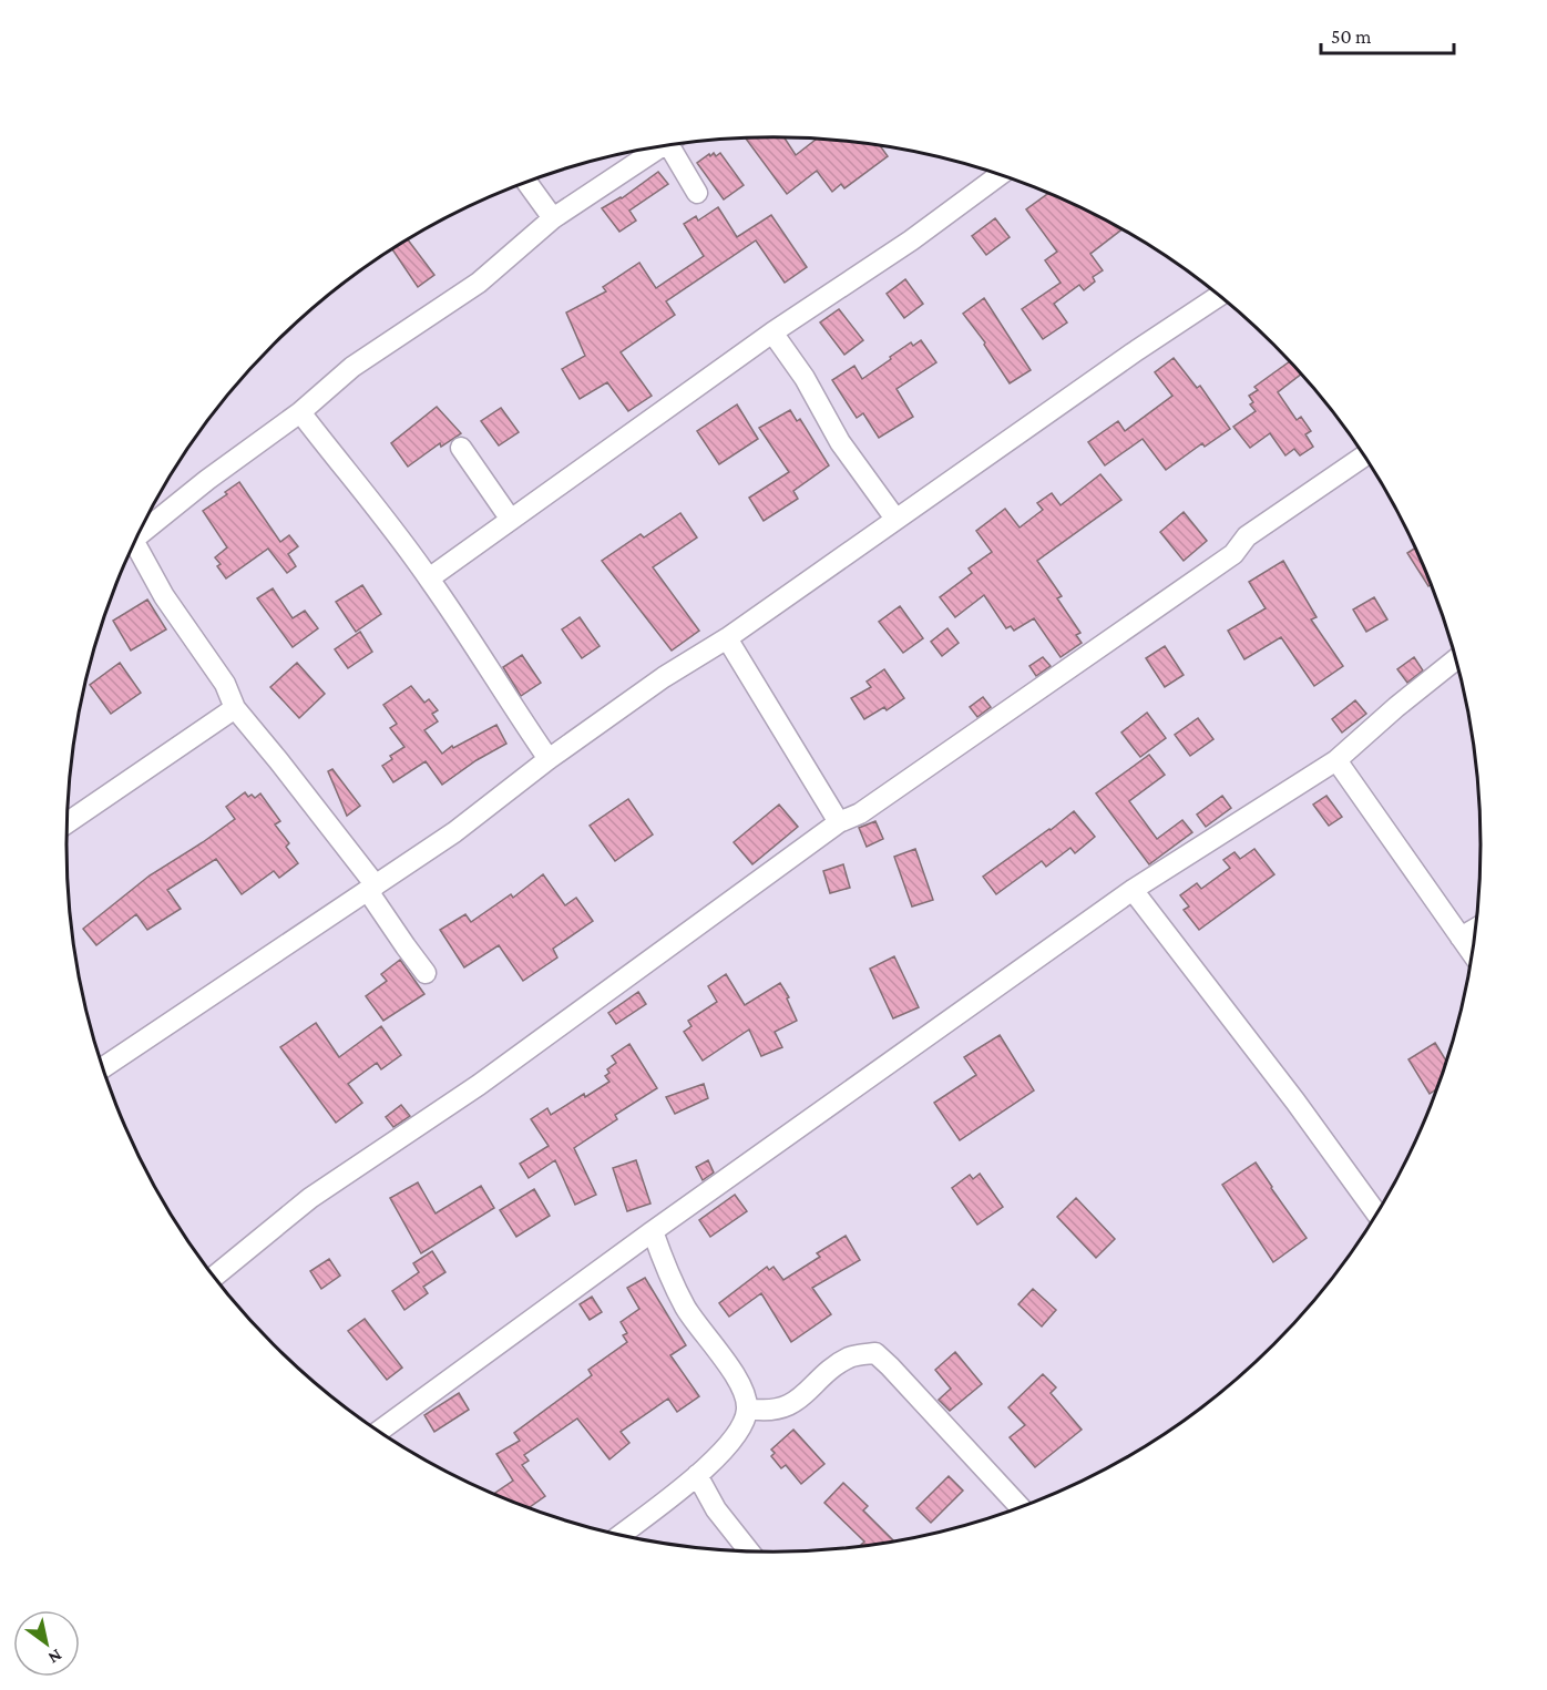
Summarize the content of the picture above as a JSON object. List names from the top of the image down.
{
  "scale_bar": "50 m",
  "north": "bottom right"
}
